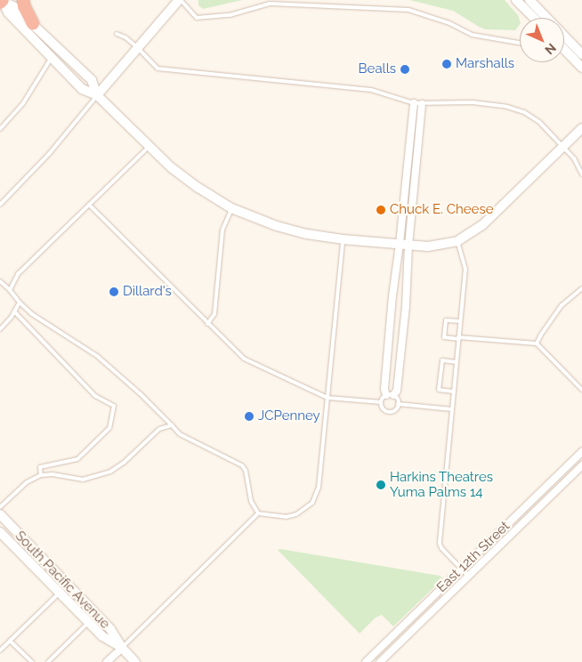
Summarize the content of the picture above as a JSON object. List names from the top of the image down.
{
  "streets": {
    "street": ["East 12th Street", "South Pacific Avenue"]
  },
  "places": [
    "Marshalls",
    "Bealls",
    "Chuck E. Cheese",
    "Dillard's",
    "JCPenney",
    "Harkins Theatres Yuma Palms 14"
  ],
  "north": "bottom right"
}
